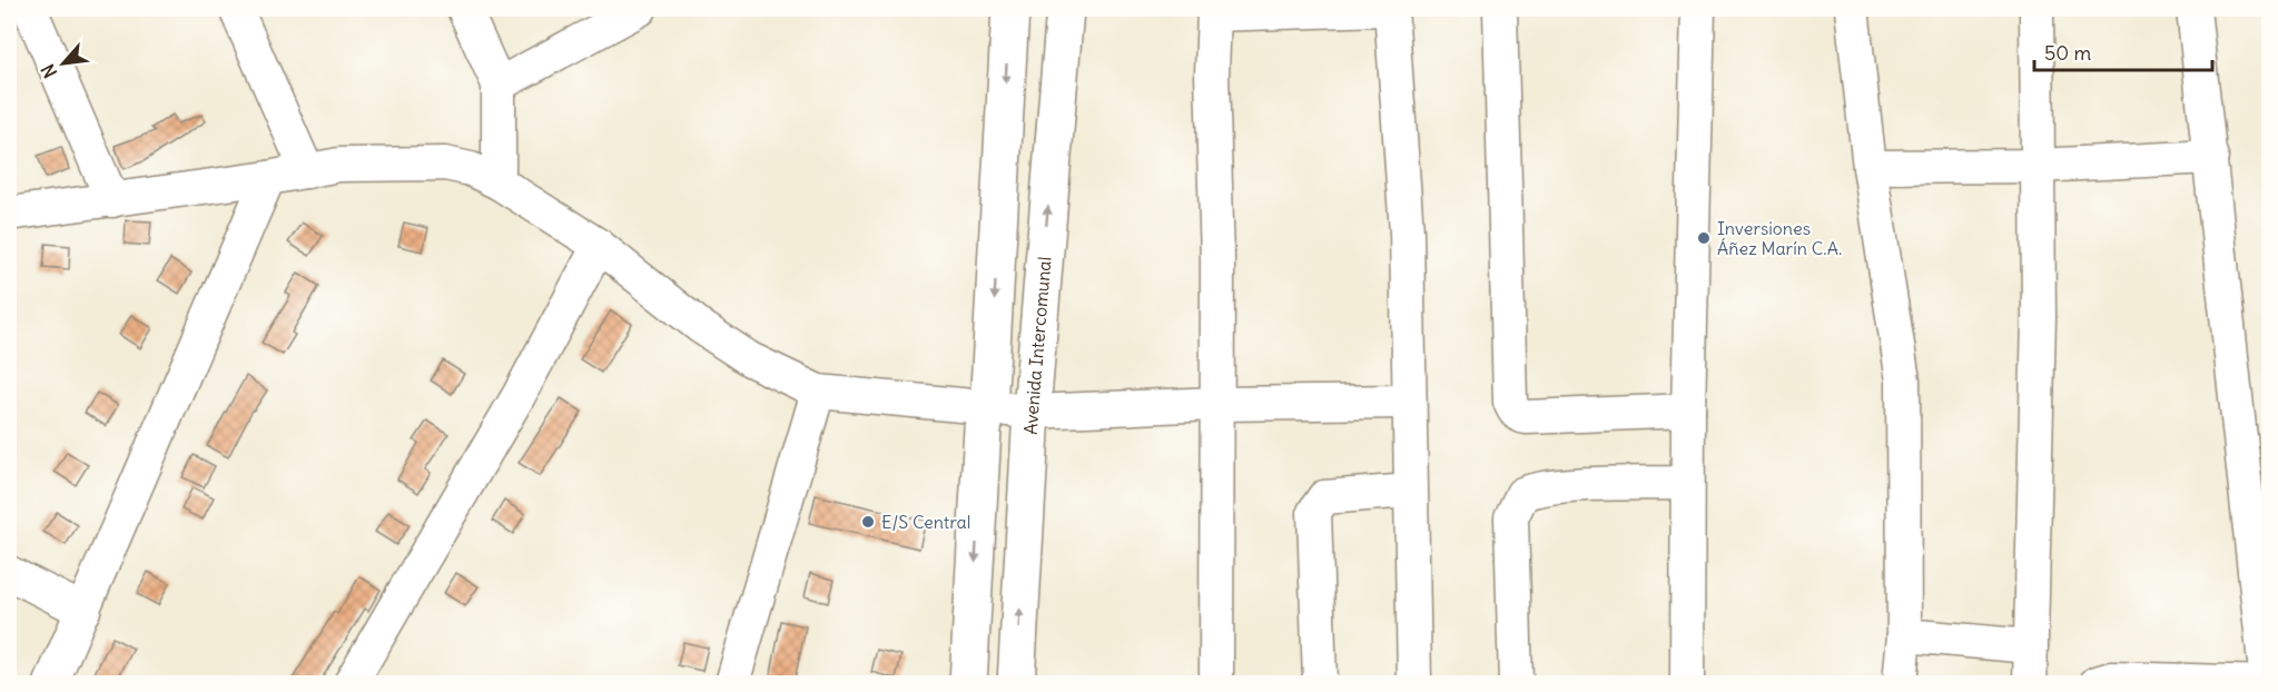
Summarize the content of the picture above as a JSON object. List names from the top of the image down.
{
  "streets": {
    "main road": ["Avenida Intercomunal"]
  },
  "places": ["Inversiones Áñez Marín C.A.", "E/S Central"],
  "scale_bar": "50 m",
  "north": "bottom left"
}
